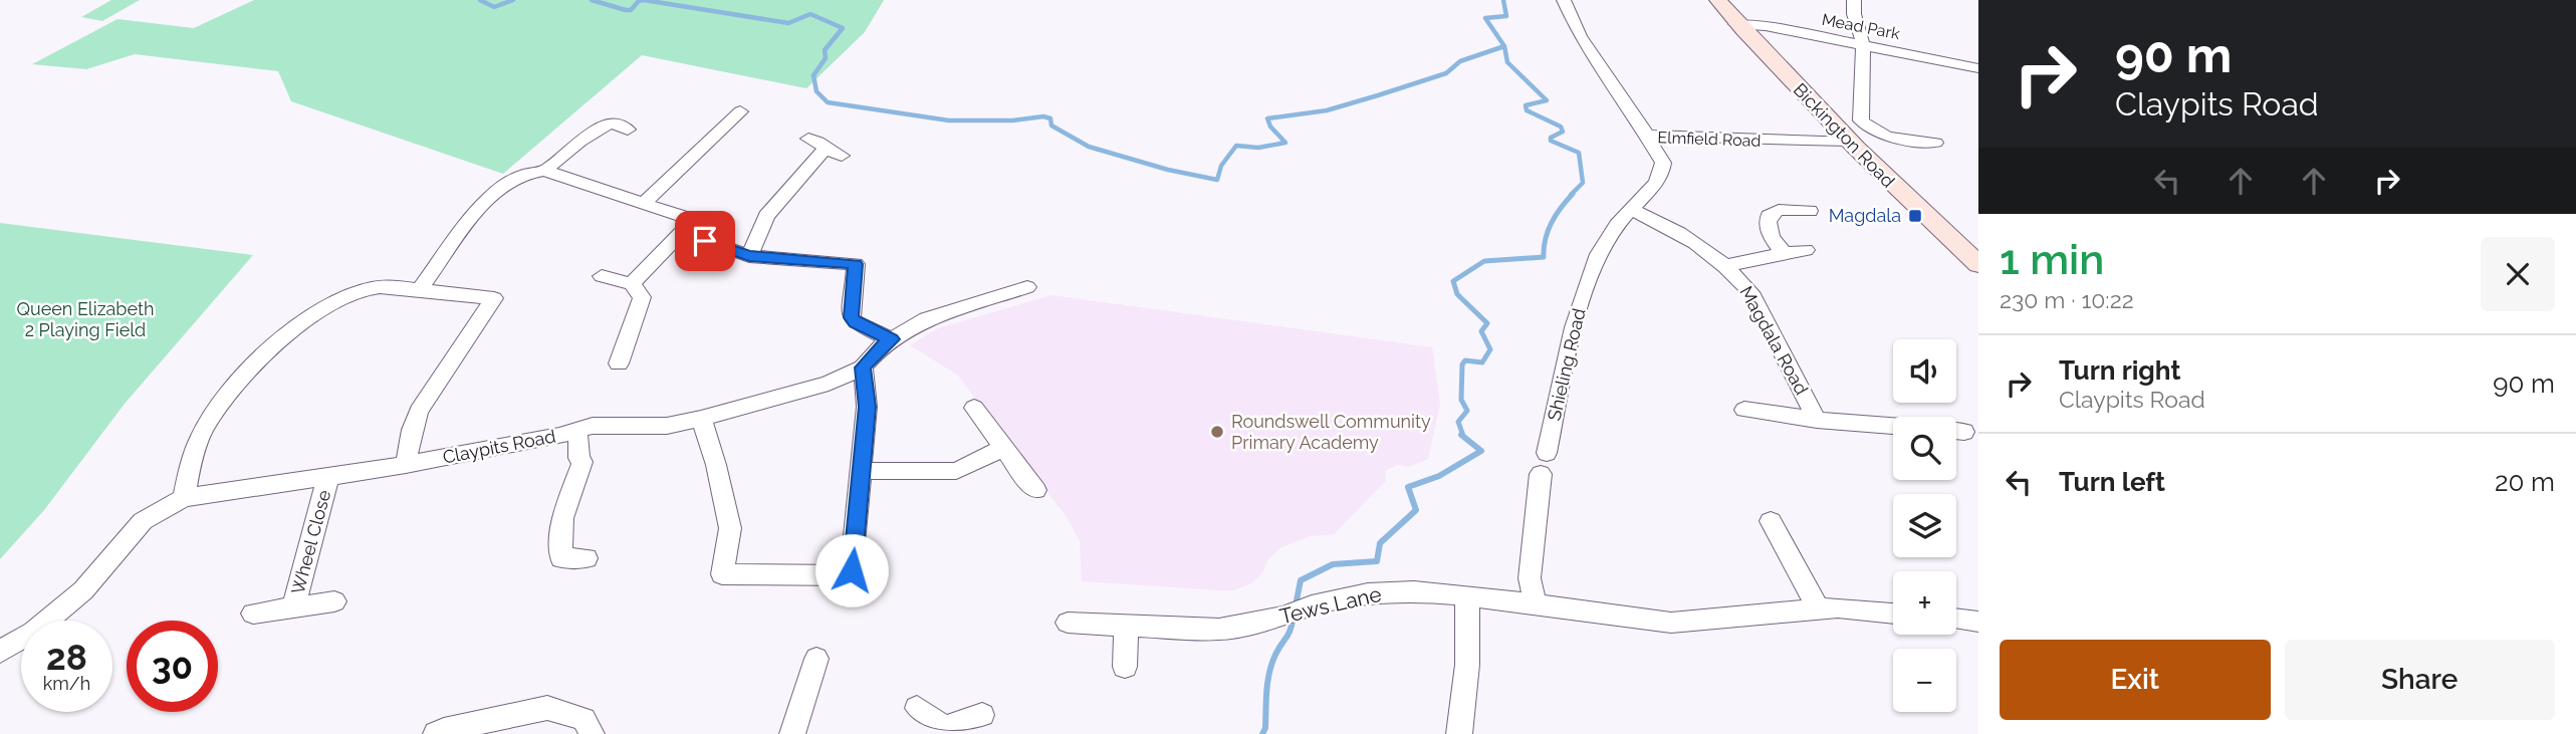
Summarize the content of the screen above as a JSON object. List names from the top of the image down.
{
  "streets": {
    "main road": ["Bickington Road"],
    "street": [
      "Mead Park",
      "Elmfield Road",
      "Magdala Road",
      "Shieling Road",
      "Claypits Road",
      "Wheel Close",
      "Tews Lane"
    ]
  },
  "crossings": [
    ["Mead Park", "Bickington Road"],
    ["Bickington Road", "Elmfield Road"],
    ["Elmfield Road", "Shieling Road"],
    ["Magdala Road", "Shieling Road"],
    ["Shieling Road", "Tews Lane"],
    ["Claypits Road", "Wheel Close"]
  ],
  "parks": ["Queen Elizabeth 2 Playing Field"],
  "places": {
    "transit": ["Magdala"],
    "other": ["Roundswell Community Primary Academy"]
  },
  "page": {
    "turn": ["90 m", "Claypits Road"],
    "heading": ["1 min", "230 m · 10:22"],
    "list": [
      {
        "name": "Turn right",
        "note": "Claypits Road",
        "value": "90 m"
      },
      {
        "name": "Turn left",
        "value": "20 m"
      }
    ],
    "map_buttons": ["+", "−"],
    "speed": "28 km/h",
    "limit": "30",
    "buttons": ["Exit", "Share"]
  }
}
